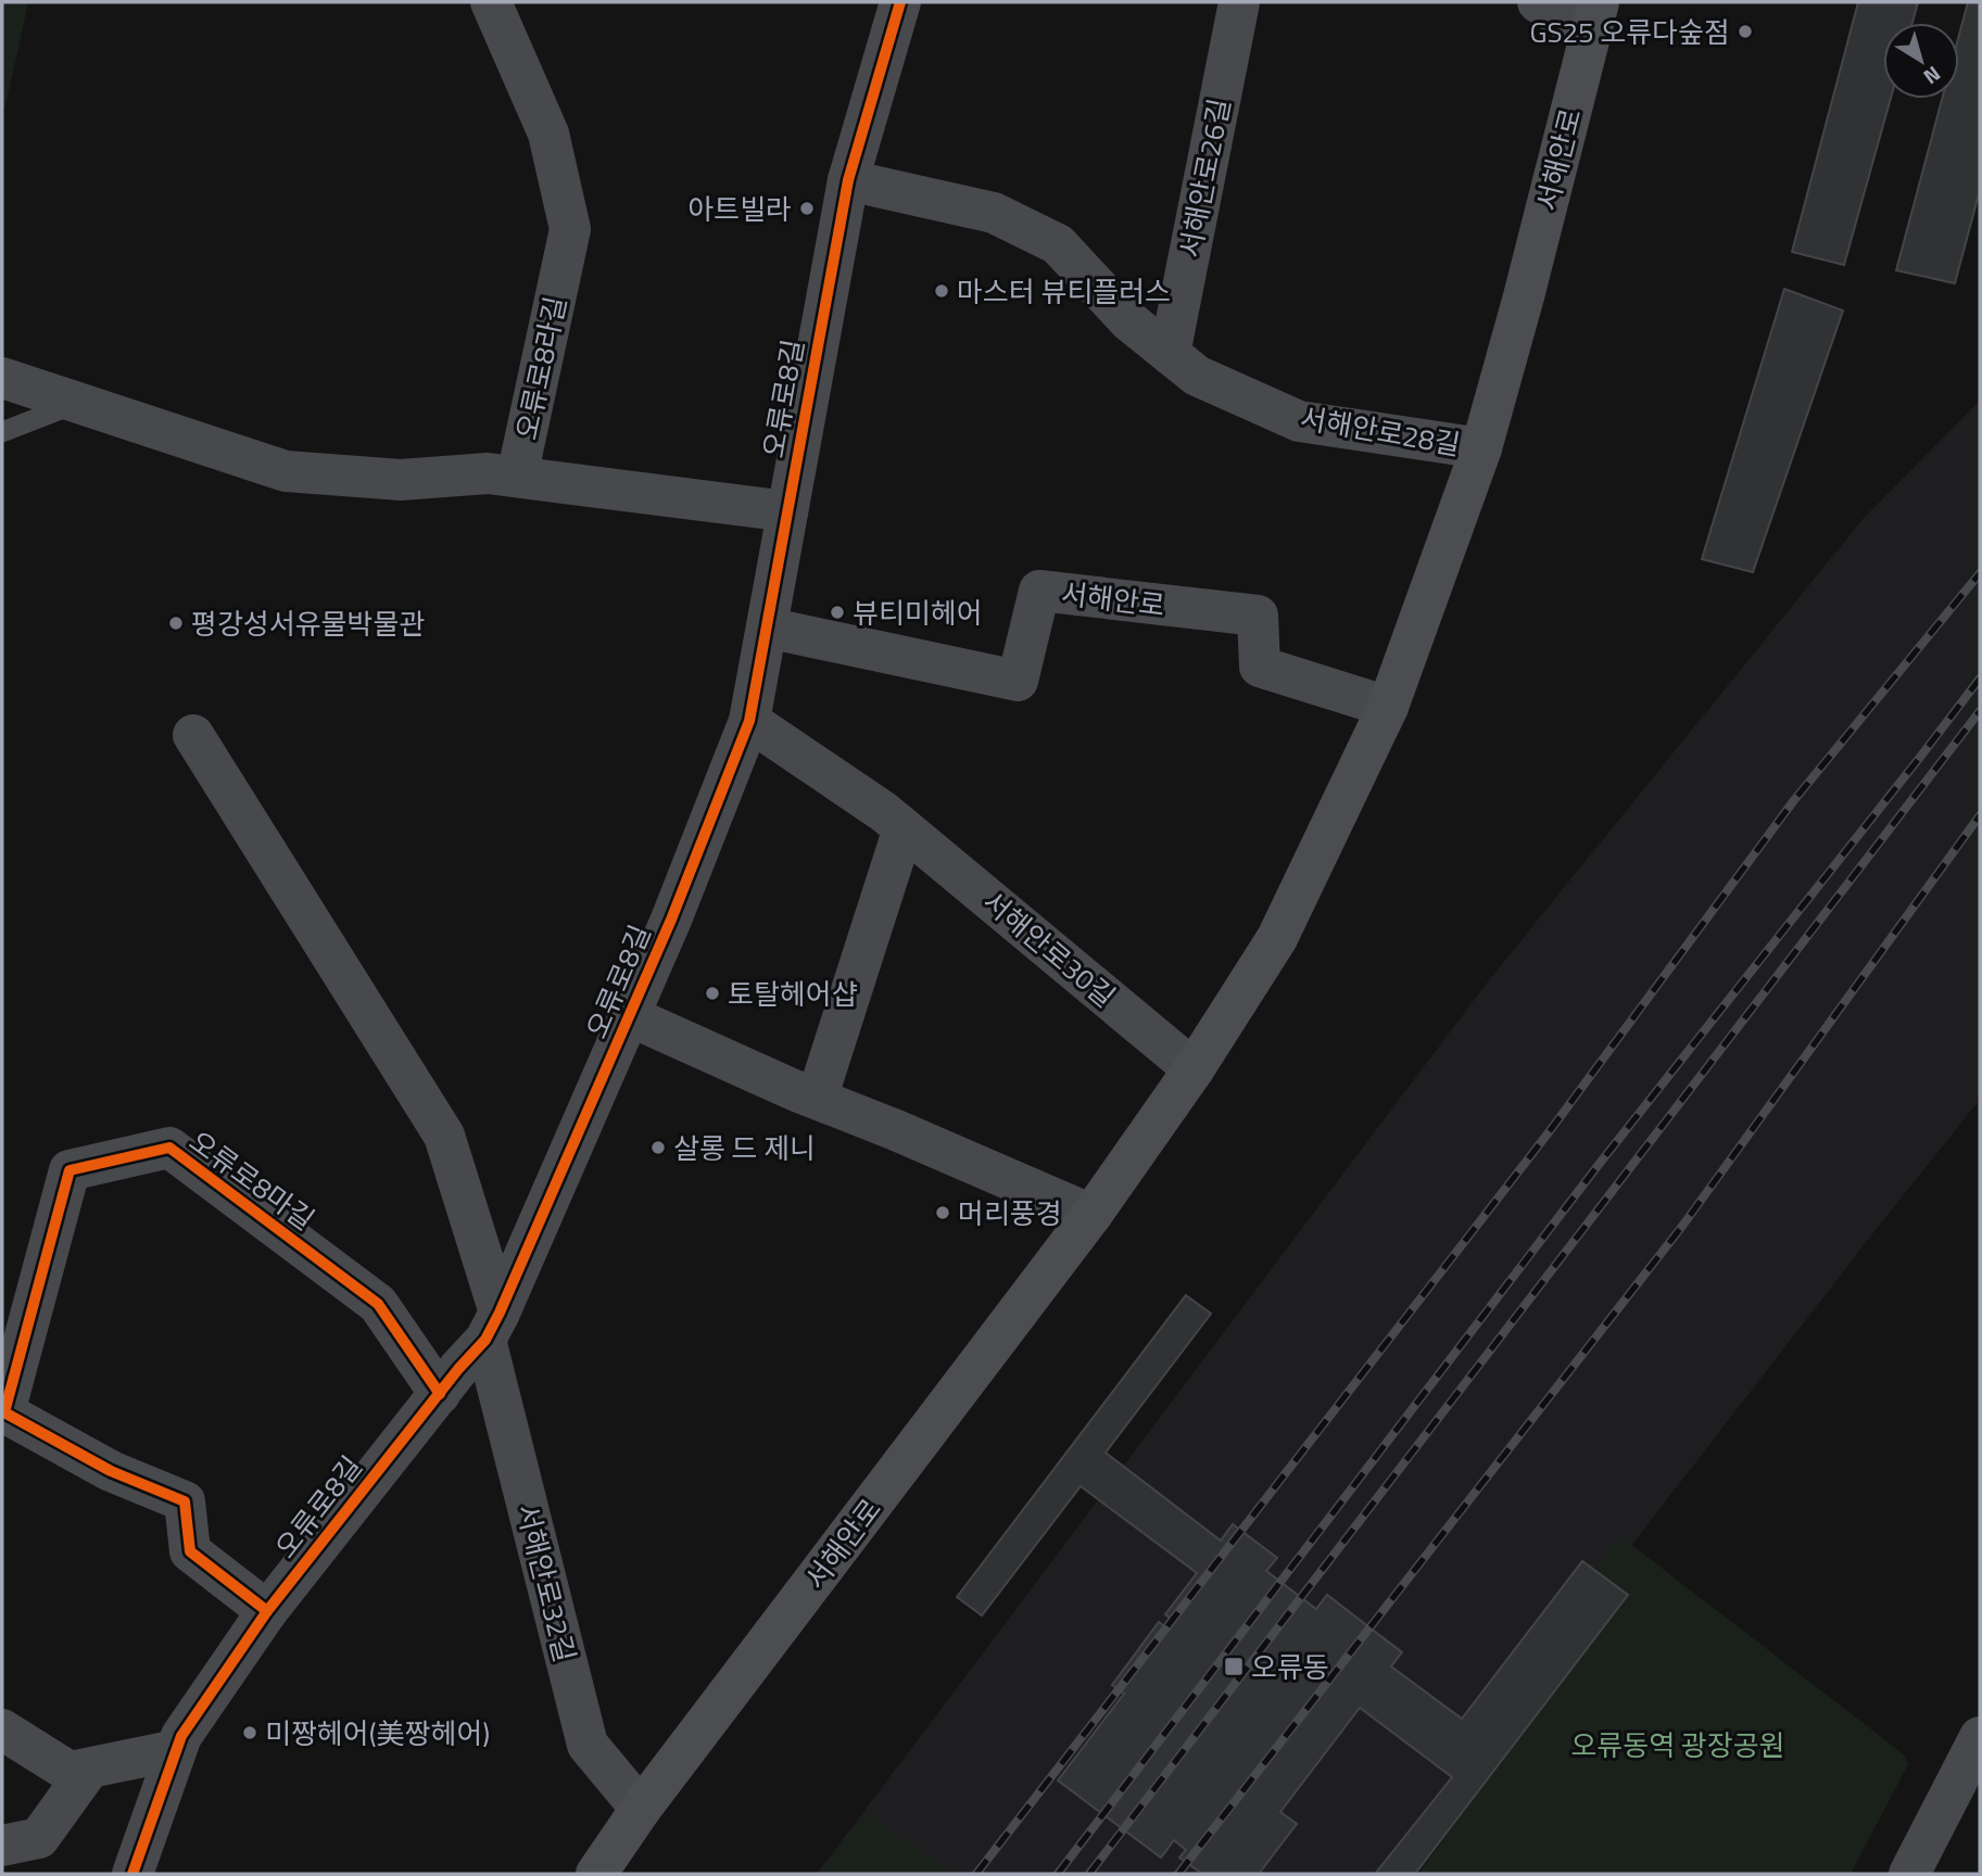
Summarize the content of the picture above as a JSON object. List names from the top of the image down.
{
  "streets": {
    "main road": ["서해안로"],
    "street": [
      "서해안로26길",
      "오류로8라길",
      "오류로8길",
      "서해안로28길",
      "서해안로30길",
      "오류로8마길",
      "서해안로32길"
    ]
  },
  "crossings": [
    ["서해안로", "오류로8길"],
    ["서해안로", "서해안로28길"],
    ["서해안로", "서해안로30길"],
    ["서해안로", "서해안로32길"],
    ["서해안로26길", "서해안로28길"],
    ["오류로8라길", "오류로8길"],
    ["오류로8길", "서해안로28길"],
    ["오류로8길", "서해안로30길"],
    ["오류로8길", "오류로8마길"],
    ["오류로8길", "서해안로32길"]
  ],
  "parks": ["오류동역 광장공원"],
  "places": {
    "other": [
      "GS25 오류다숲점",
      "아트빌라",
      "마스터 뷰티플러스",
      "뷰티미헤어",
      "평강성서유물박물관",
      "토탈헤어샵",
      "살롱 드 제니",
      "머리풍경",
      "미짱헤어(美짱헤어)"
    ],
    "transit": ["오류동"]
  },
  "north": "bottom right"
}
